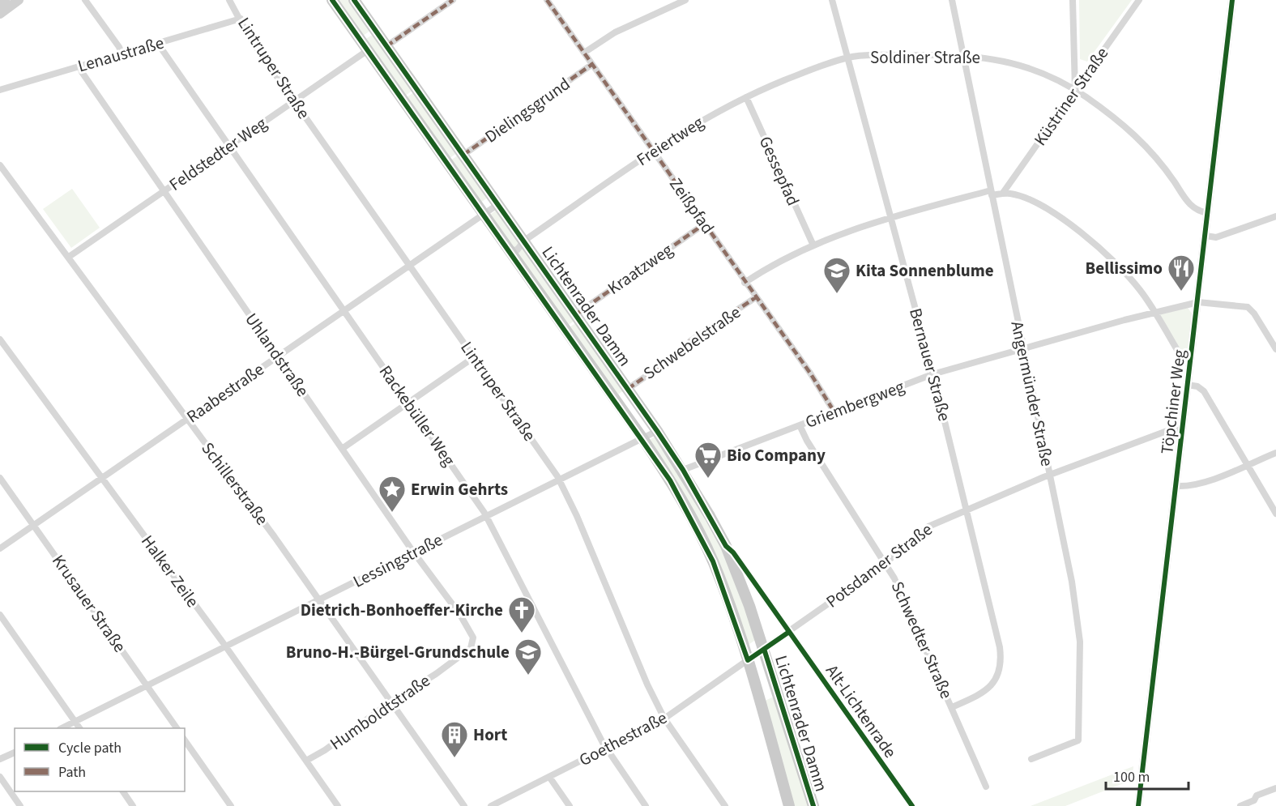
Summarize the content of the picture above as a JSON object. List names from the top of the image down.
{
  "streets": {
    "main road": ["Lichtenrader Damm"],
    "street": [
      "Lenaustraße",
      "Soldiner Straße",
      "Lintruper Straße",
      "Küstriner Straße",
      "Dielingsgrund",
      "Freiertweg",
      "Feldstedter Weg",
      "Gessepfad",
      "Zeißpfad",
      "Kraatzweg",
      "Schwebelstraße",
      "Uhlandstraße",
      "Bernauer Straße",
      "Raabestraße",
      "Angermünder Straße",
      "Töpchiner Weg",
      "Griembergweg",
      "Rackebüller Weg",
      "Schillerstraße",
      "Lessingstraße",
      "Potsdamer Straße",
      "Halker Zeile",
      "Krusauer Straße",
      "Schwedter Straße",
      "Alt-Lichtenrade",
      "Humboldtstraße",
      "Goethestraße"
    ]
  },
  "crossings": [
    ["Lenaustraße", "Lintruper Straße"],
    ["Lenaustraße", "Uhlandstraße"],
    ["Lenaustraße", "Rackebüller Weg"],
    ["Soldiner Straße", "Küstriner Straße"],
    ["Soldiner Straße", "Freiertweg"],
    ["Soldiner Straße", "Bernauer Straße"],
    ["Soldiner Straße", "Angermünder Straße"],
    ["Soldiner Straße", "Töpchiner Weg"],
    ["Lintruper Straße", "Feldstedter Weg"],
    ["Lintruper Straße", "Raabestraße"],
    ["Lintruper Straße", "Lessingstraße"],
    ["Lintruper Straße", "Goethestraße"],
    ["Küstriner Straße", "Schwebelstraße"],
    ["Dielingsgrund", "Zeißpfad"],
    ["Dielingsgrund", "Lichtenrader Damm"],
    ["Freiertweg", "Gessepfad"],
    ["Freiertweg", "Zeißpfad"],
    ["Freiertweg", "Lichtenrader Damm"],
    ["Freiertweg", "Bernauer Straße"],
    ["Feldstedter Weg", "Lichtenrader Damm"],
    ["Feldstedter Weg", "Uhlandstraße"],
    ["Feldstedter Weg", "Rackebüller Weg"],
    ["Feldstedter Weg", "Schillerstraße"],
    ["Gessepfad", "Schwebelstraße"],
    ["Zeißpfad", "Kraatzweg"],
    ["Zeißpfad", "Schwebelstraße"],
    ["Zeißpfad", "Griembergweg"],
    ["Kraatzweg", "Lichtenrader Damm"],
    ["Lichtenrader Damm", "Schwebelstraße"],
    ["Lichtenrader Damm", "Raabestraße"],
    ["Lichtenrader Damm", "Griembergweg"],
    ["Lichtenrader Damm", "Lessingstraße"],
    ["Lichtenrader Damm", "Potsdamer Straße"],
    ["Lichtenrader Damm", "Alt-Lichtenrade"],
    ["Lichtenrader Damm", "Goethestraße"],
    ["Schwebelstraße", "Bernauer Straße"],
    ["Schwebelstraße", "Angermünder Straße"],
    ["Uhlandstraße", "Raabestraße"],
    ["Uhlandstraße", "Lessingstraße"],
    ["Uhlandstraße", "Humboldtstraße"],
    ["Bernauer Straße", "Griembergweg"],
    ["Bernauer Straße", "Potsdamer Straße"],
    ["Bernauer Straße", "Schwedter Straße"],
    ["Raabestraße", "Rackebüller Weg"],
    ["Raabestraße", "Schillerstraße"],
    ["Raabestraße", "Halker Zeile"],
    ["Raabestraße", "Krusauer Straße"],
    ["Angermünder Straße", "Griembergweg"],
    ["Angermünder Straße", "Potsdamer Straße"],
    ["Töpchiner Weg", "Griembergweg"],
    ["Töpchiner Weg", "Potsdamer Straße"],
    ["Griembergweg", "Schwedter Straße"],
    ["Rackebüller Weg", "Lessingstraße"],
    ["Rackebüller Weg", "Goethestraße"],
    ["Schillerstraße", "Lessingstraße"],
    ["Schillerstraße", "Humboldtstraße"],
    ["Lessingstraße", "Halker Zeile"],
    ["Lessingstraße", "Krusauer Straße"],
    ["Potsdamer Straße", "Schwedter Straße"],
    ["Potsdamer Straße", "Alt-Lichtenrade"],
    ["Potsdamer Straße", "Goethestraße"],
    ["Halker Zeile", "Humboldtstraße"]
  ],
  "places": {
    "restaurant": ["Bellissimo"],
    "school or university": ["Kita Sonnenblume", "Bruno-H.-Bürgel-Grundschule"],
    "supermarket": ["Bio Company"],
    "place": ["Erwin Gehrts"],
    "church": ["Dietrich-Bonhoeffer-Kirche"],
    "building": ["Hort"]
  },
  "legend": ["Cycle path", "Path"],
  "scale_bar": "100 m"
}
